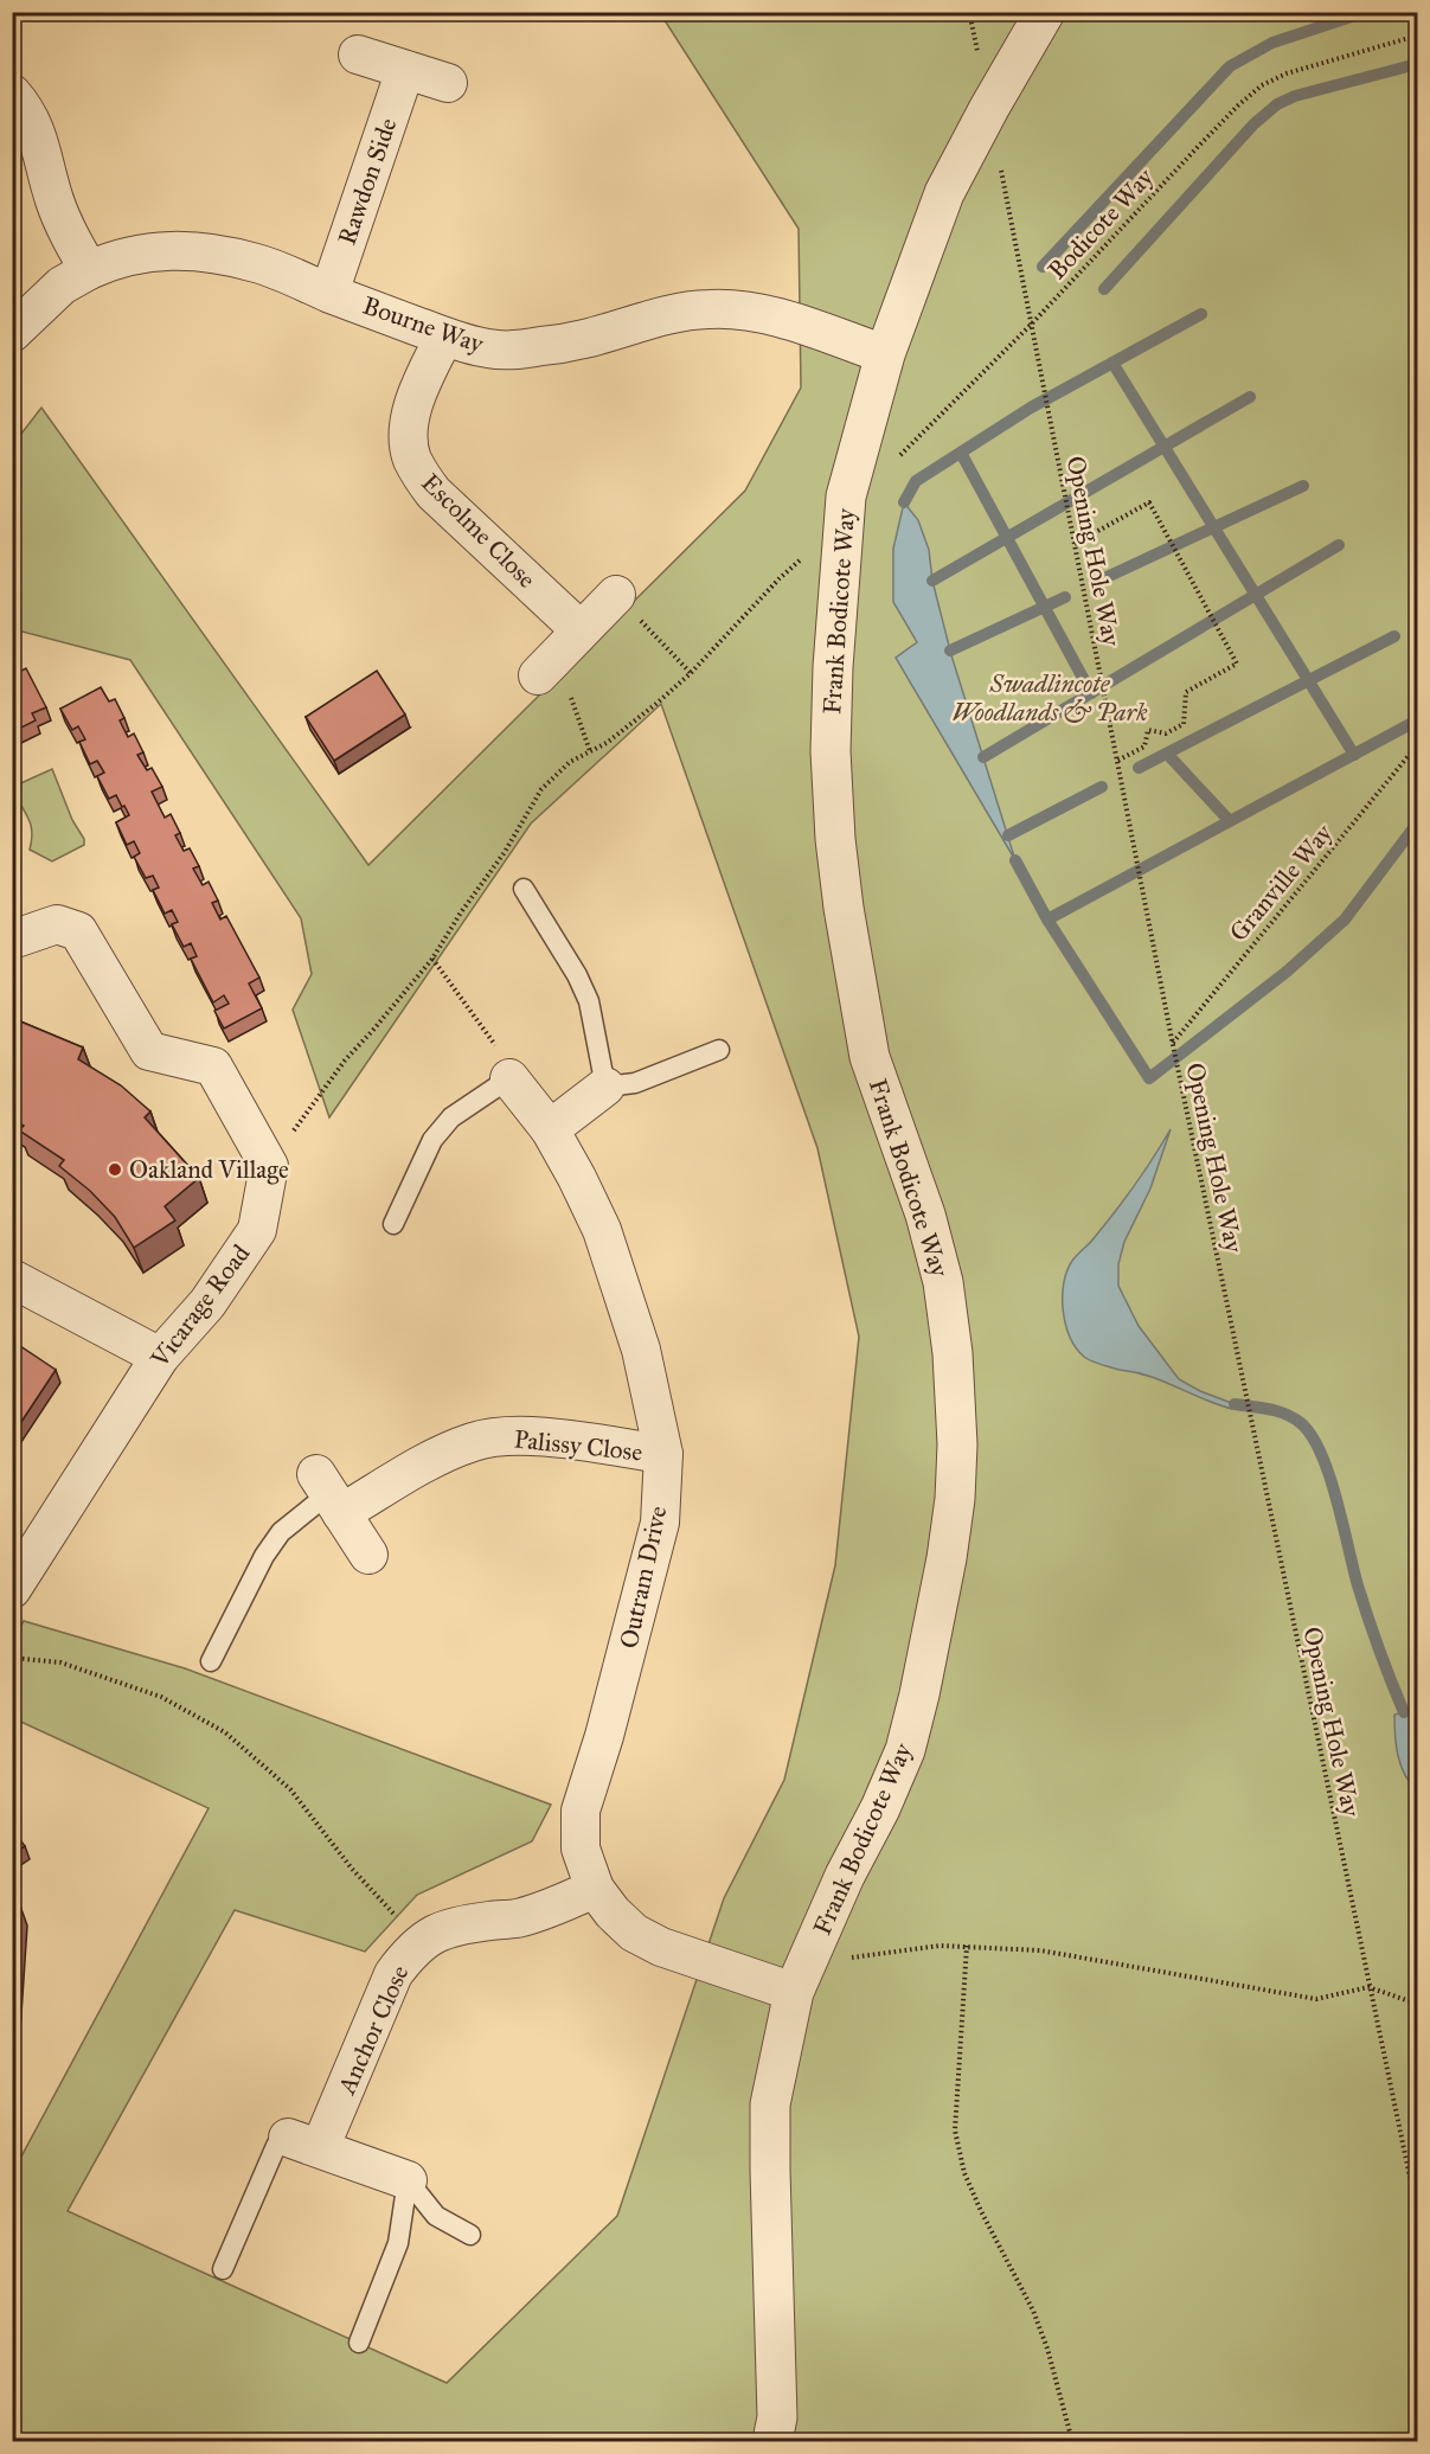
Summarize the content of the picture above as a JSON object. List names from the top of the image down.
{
  "streets": {
    "street": [
      "Rawdon Side",
      "Bourne Way",
      "Escolme Close",
      "Frank Bodicote Way",
      "Vicarage Road",
      "Palissy Close",
      "Outram Drive",
      "Anchor Close"
    ],
    "path": ["Bodicote Way", "Opening Hole Way", "Granville Way"]
  },
  "crossings": [
    ["Rawdon Side", "Bourne Way"],
    ["Bodicote Way", "Opening Hole Way"],
    ["Bourne Way", "Escolme Close"],
    ["Bourne Way", "Frank Bodicote Way"],
    ["Opening Hole Way", "Frank Bodicote Way"],
    ["Opening Hole Way", "Granville Way"],
    ["Palissy Close", "Outram Drive"],
    ["Outram Drive", "Anchor Close"]
  ],
  "parks": ["Swadlincote Woodlands & Park"],
  "places": ["Oakland Village"]
}
